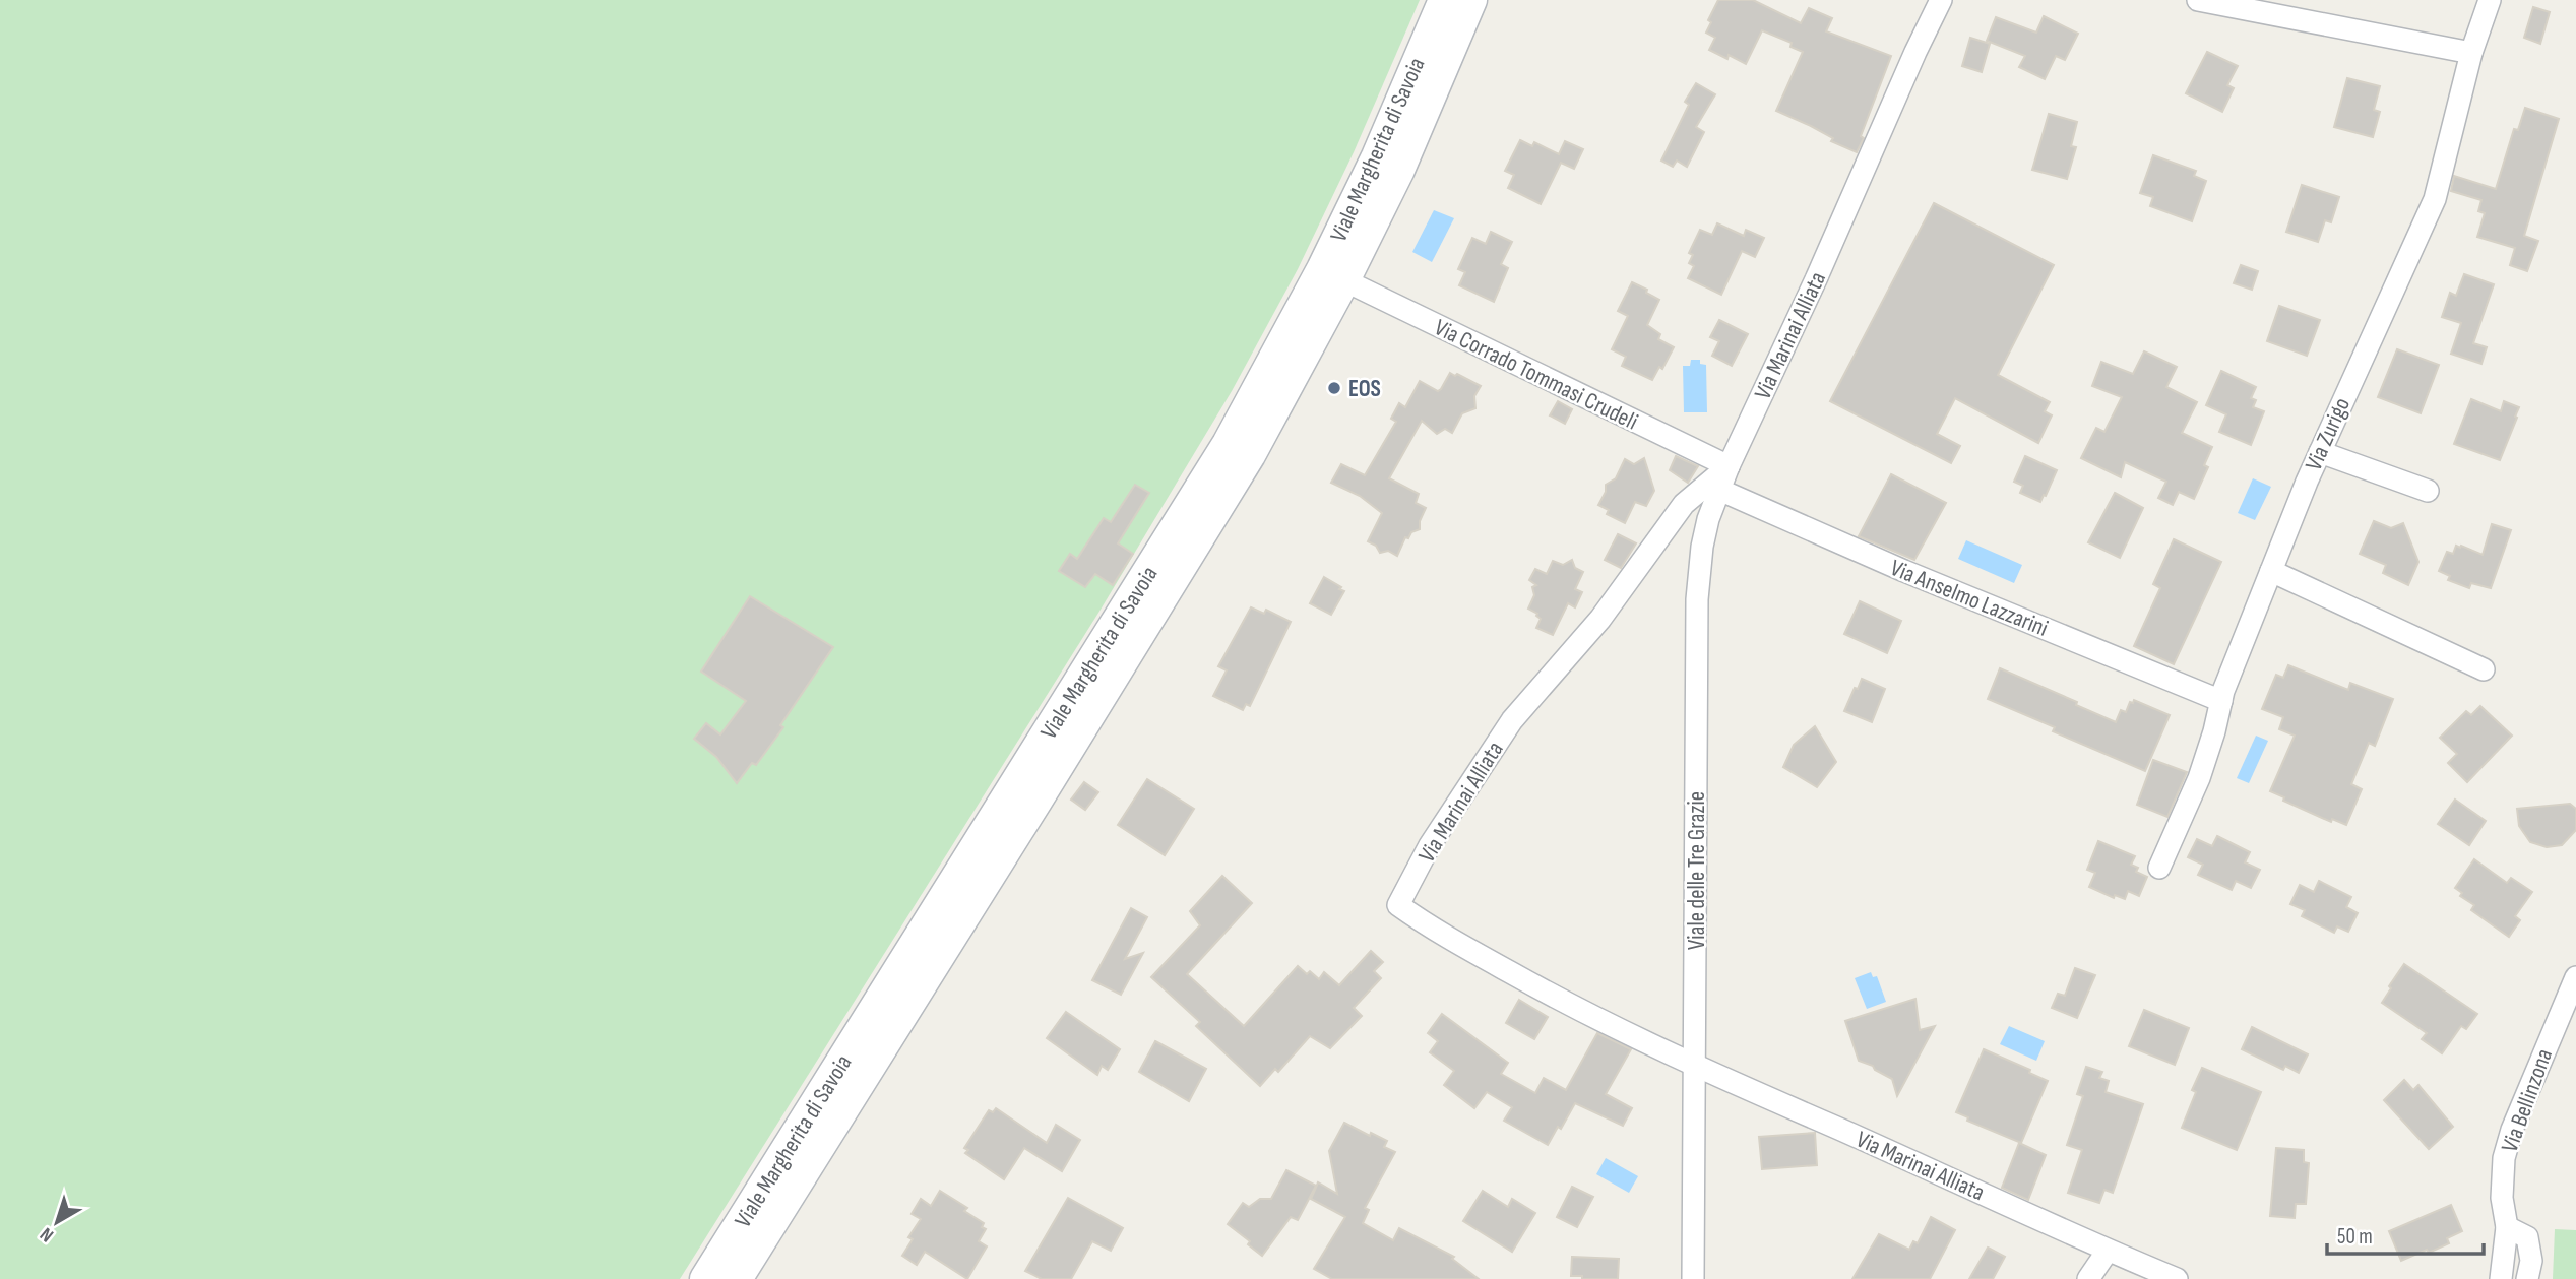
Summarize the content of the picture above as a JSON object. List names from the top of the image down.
{
  "streets": {
    "street": [
      "Viale Margherita di Savoia",
      "Via Marinai Alliata",
      "Via Corrado Tommasi Crudeli",
      "Via Zurigo",
      "Via Anselmo Lazzarini",
      "Viale delle Tre Grazie",
      "Via Bellinzona"
    ]
  },
  "crossings": [
    ["Viale Margherita di Savoia", "Via Corrado Tommasi Crudeli"],
    ["Via Marinai Alliata", "Via Corrado Tommasi Crudeli"],
    ["Via Marinai Alliata", "Viale delle Tre Grazie"],
    ["Via Corrado Tommasi Crudeli", "Viale delle Tre Grazie"],
    ["Via Zurigo", "Via Anselmo Lazzarini"],
    ["Via Anselmo Lazzarini", "Viale delle Tre Grazie"]
  ],
  "places": ["EOS"],
  "scale_bar": "50 m",
  "north": "bottom left"
}
